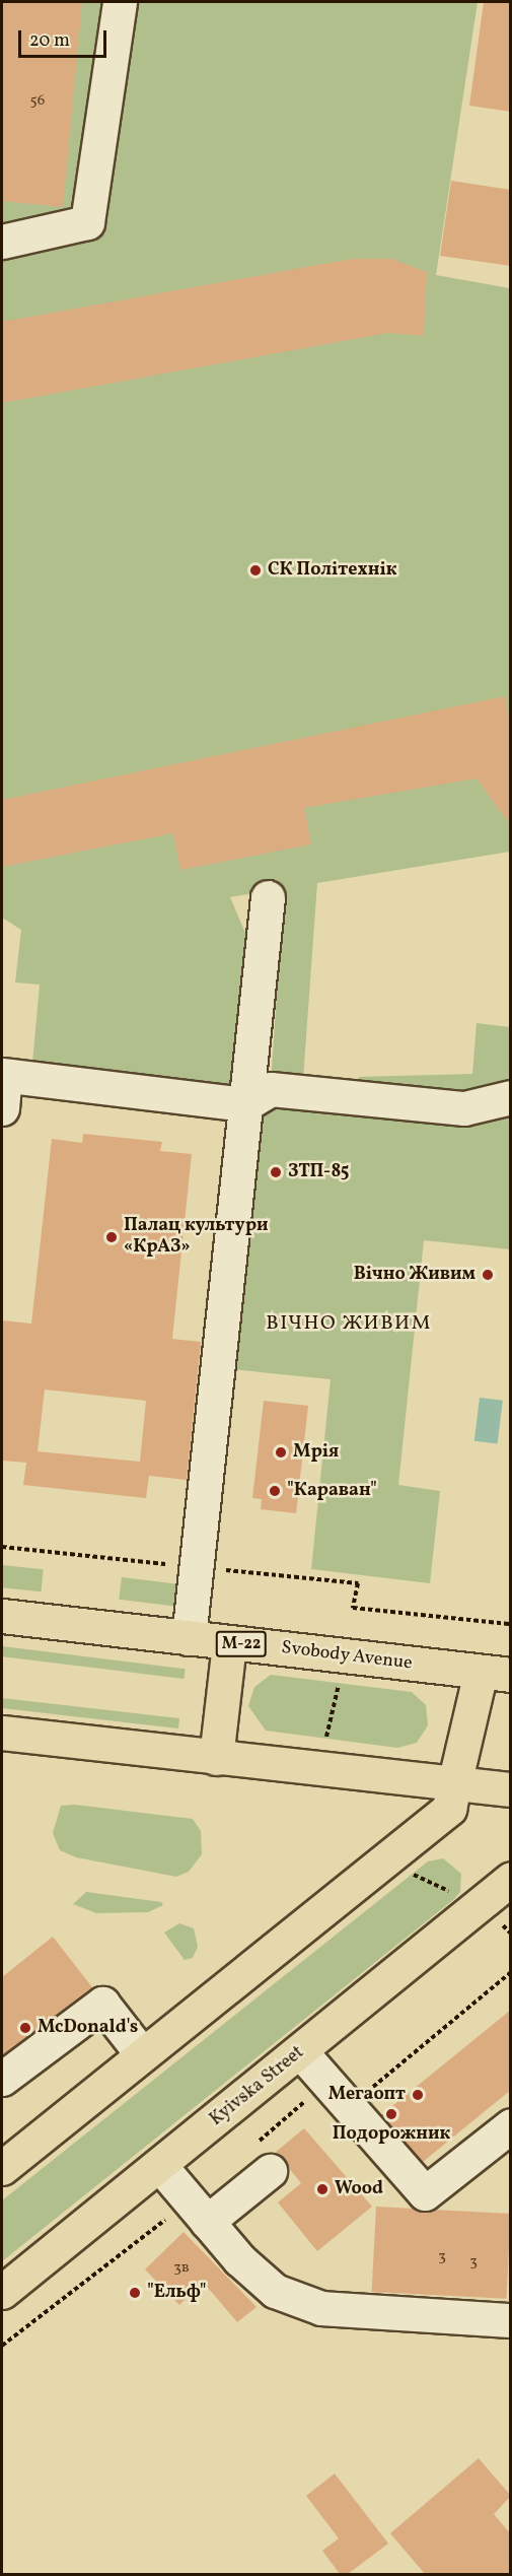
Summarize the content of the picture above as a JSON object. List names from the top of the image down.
{
  "streets": {
    "main road": ["М-22", "Svobody Avenue", "Kyivska Street"]
  },
  "districts": ["ВІЧНО ЖИВИМ"],
  "places": [
    "СК Політехнік",
    "ЗТП-85",
    "Палац культури «КрАЗ»",
    "Вічно Живим",
    "Мрія",
    "\"Караван\"",
    "McDonald's",
    "Мегаопт",
    "Подорожник",
    "Wood",
    "\"Ельф\""
  ],
  "house_numbers": [
    "56",
    "3",
    "3",
    "3в"
  ],
  "scale_bar": "20 m"
}
